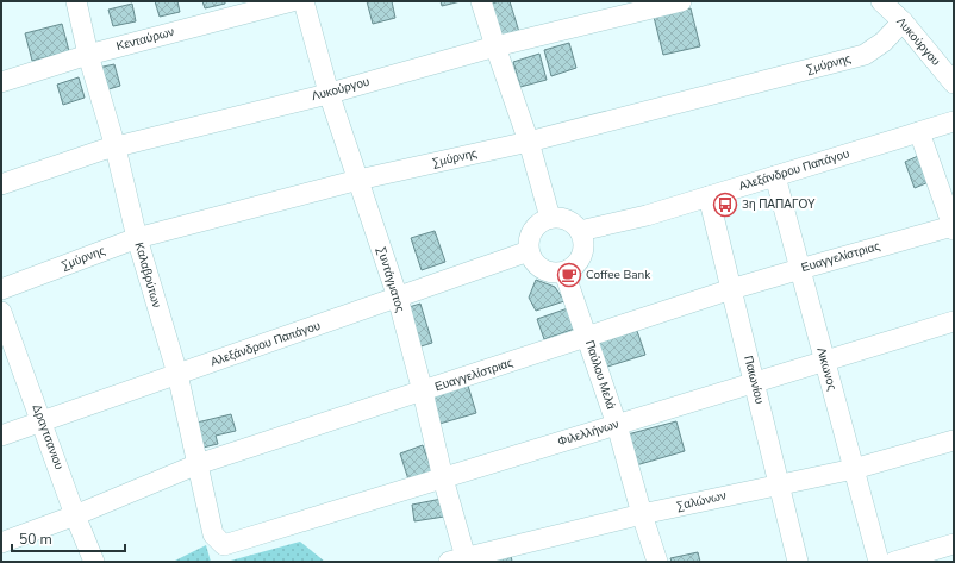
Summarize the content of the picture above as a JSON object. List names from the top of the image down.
{
  "streets": {
    "street": [
      "Κενταύρων",
      "Λυκούργου",
      "Σμύρνης",
      "Αλεξάνδρου Παπάγου",
      "Ευαγγελίστριας",
      "Καλαβρύτων",
      "Συντάγματος",
      "Λικωνος",
      "Παύλου Μελά",
      "Παιωνίου",
      "Φιλελλήνων",
      "Δραγτσανιου",
      "Σαλώνων"
    ]
  },
  "crossings": [
    ["Κενταύρων", "Καλαβρύτων"],
    ["Λυκούργου", "Σμύρνης"],
    ["Λυκούργου", "Καλαβρύτων"],
    ["Λυκούργου", "Συντάγματος"],
    ["Σμύρνης", "Καλαβρύτων"],
    ["Σμύρνης", "Συντάγματος"],
    ["Αλεξάνδρου Παπάγου", "Καλαβρύτων"],
    ["Αλεξάνδρου Παπάγου", "Συντάγματος"],
    ["Αλεξάνδρου Παπάγου", "Λικωνος"],
    ["Αλεξάνδρου Παπάγου", "Παύλου Μελά"],
    ["Αλεξάνδρου Παπάγου", "Παιωνίου"],
    ["Αλεξάνδρου Παπάγου", "Δραγτσανιου"],
    ["Ευαγγελίστριας", "Καλαβρύτων"],
    ["Ευαγγελίστριας", "Συντάγματος"],
    ["Ευαγγελίστριας", "Λικωνος"],
    ["Ευαγγελίστριας", "Παύλου Μελά"],
    ["Ευαγγελίστριας", "Παιωνίου"],
    ["Ευαγγελίστριας", "Δραγτσανιου"],
    ["Καλαβρύτων", "Φιλελλήνων"],
    ["Συντάγματος", "Φιλελλήνων"],
    ["Συντάγματος", "Σαλώνων"],
    ["Λικωνος", "Φιλελλήνων"],
    ["Λικωνος", "Σαλώνων"],
    ["Παύλου Μελά", "Φιλελλήνων"],
    ["Παύλου Μελά", "Σαλώνων"],
    ["Παιωνίου", "Φιλελλήνων"],
    ["Παιωνίου", "Σαλώνων"]
  ],
  "places": {
    "bus stop": ["3η ΠΑΠΑΓΟΥ"],
    "cafe": ["Coffee Bank"]
  },
  "scale_bar": "50 m"
}
